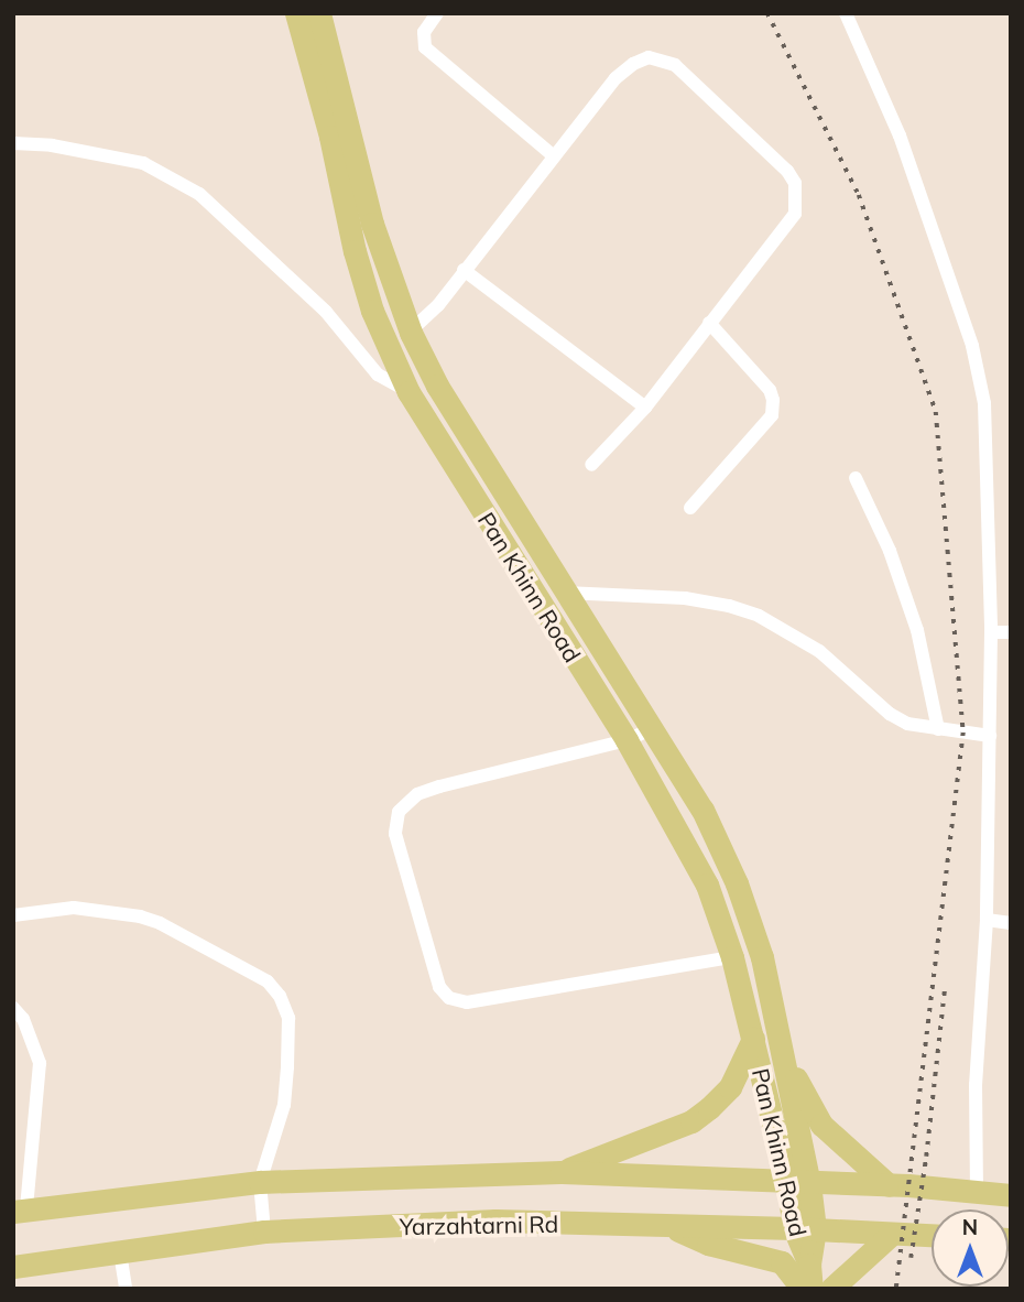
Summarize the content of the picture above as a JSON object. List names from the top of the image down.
{
  "streets": {
    "main road": ["Pan Khinn Road", "Yarzahtarni Rd"]
  },
  "crossings": [
    ["Pan Khinn Road", "Yarzahtarni Rd"]
  ],
  "north": "top"
}
